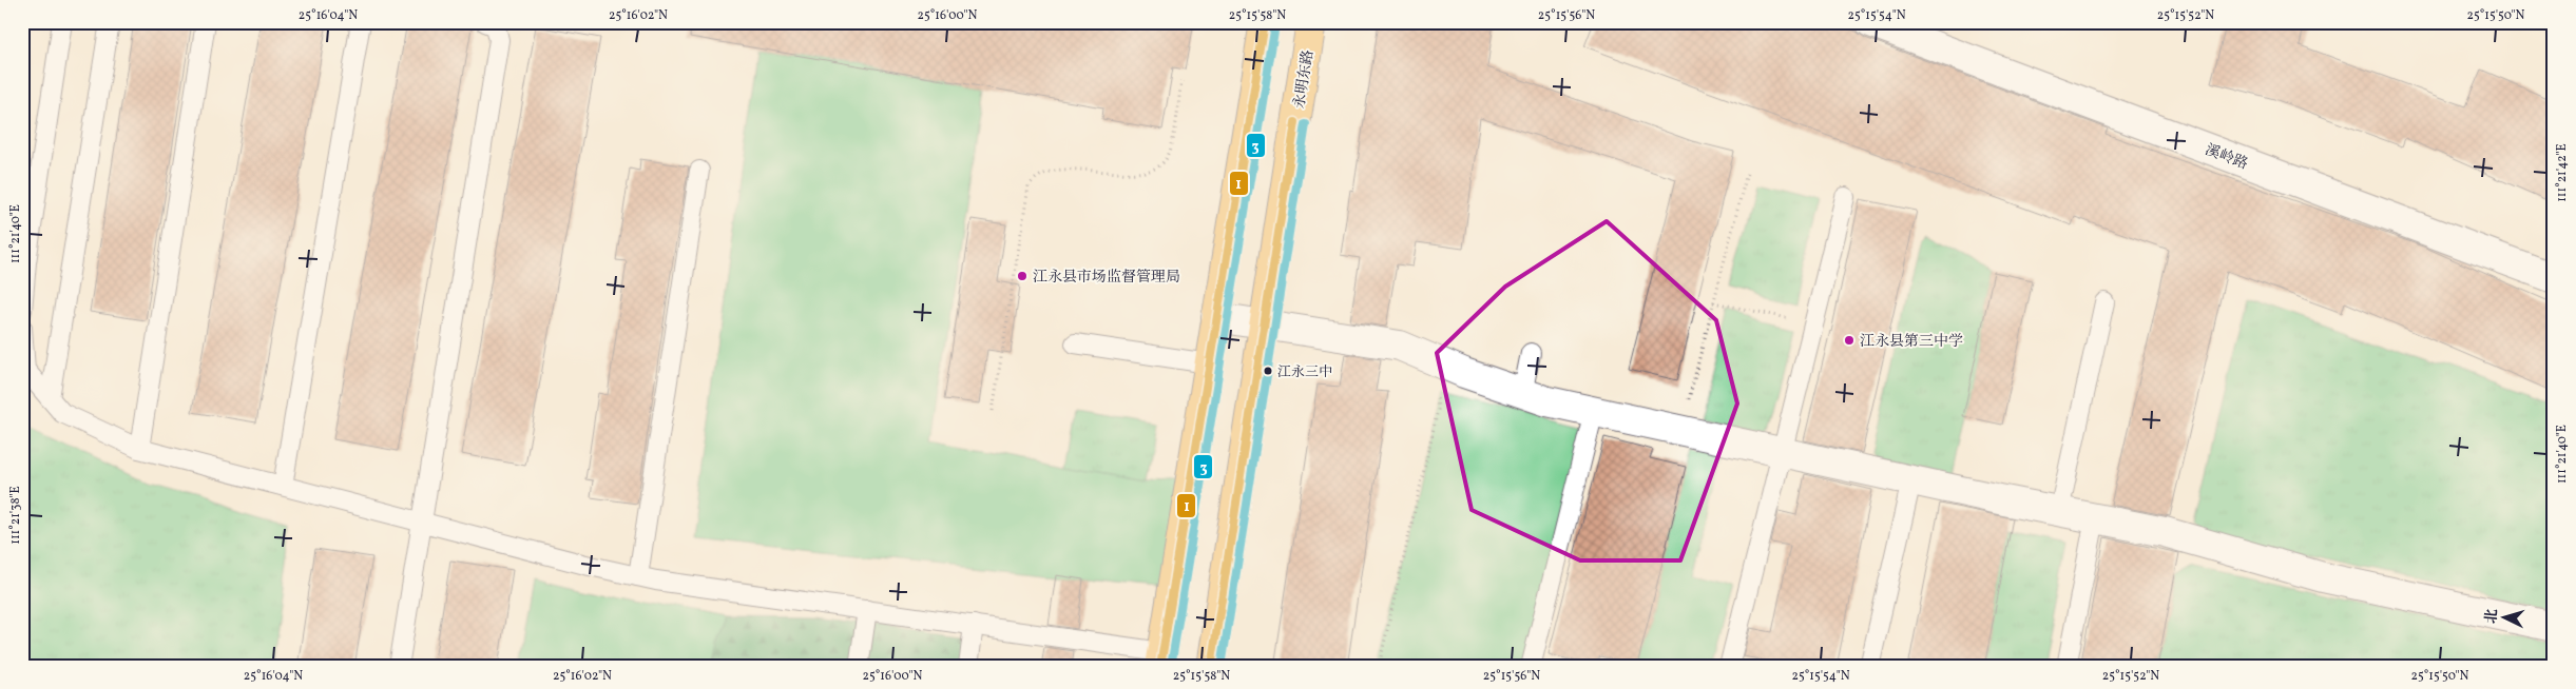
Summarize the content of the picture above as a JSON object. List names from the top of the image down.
{
  "streets": {
    "main road": ["永明东路"],
    "street": ["溪岭路"]
  },
  "places": ["江永县市场监督管理局", "江永县第三中学", "江永三中"],
  "lines": ["transit line 1", "transit line 3"],
  "north": "left",
  "coordinates": [
    "25°16'04\"N",
    "25°16'02\"N",
    "25°16'00\"N",
    "25°15'58\"N",
    "25°15'56\"N",
    "25°15'54\"N",
    "25°15'52\"N",
    "25°15'50\"N",
    "111°21'42\"E",
    "111°21'40\"E",
    "111°21'38\"E"
  ]
}
